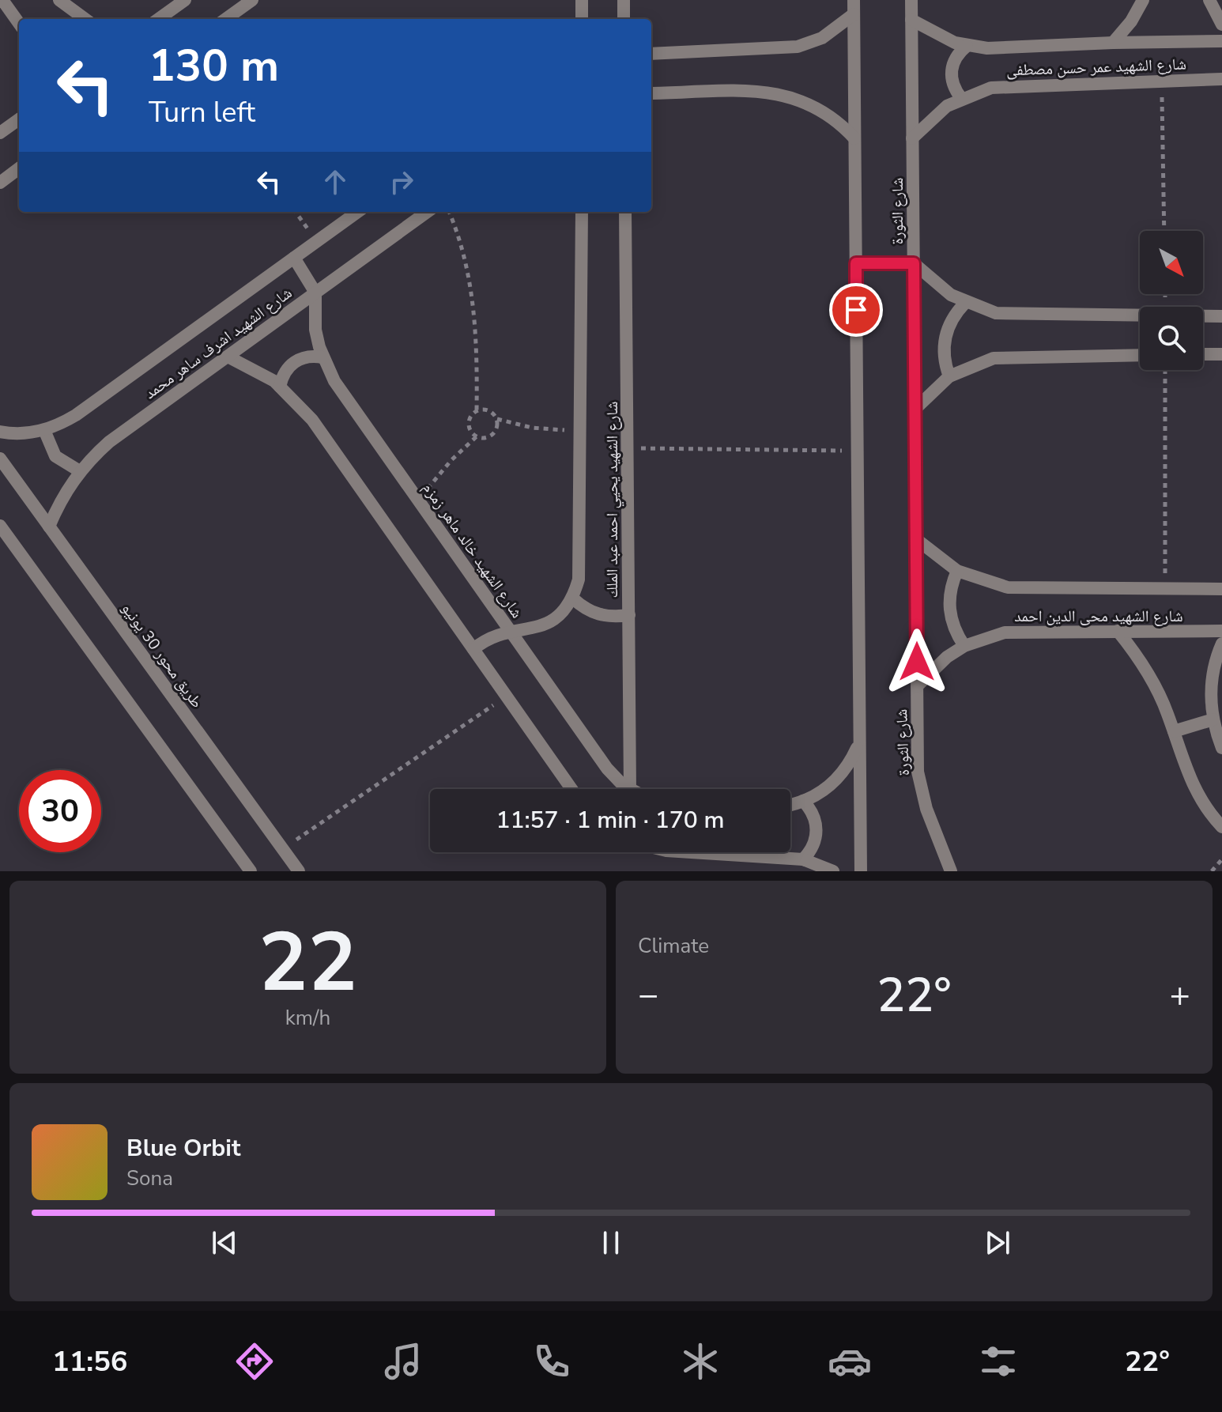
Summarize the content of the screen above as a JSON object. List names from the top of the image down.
{
  "streets": {
    "street": [
      "شارع الشهيد عمر حسن مصطفى",
      "شارع الثورة",
      "شارع الشهيد اشرف ساهر محمد",
      "شارع الشهيد يحيي احمد عبد الملك",
      "شارع الشهيد خالد ماهر زمزم",
      "شارع الشهيد محى الدين احمد",
      "طريق محور 30 يونيو"
    ]
  },
  "crossings": [
    ["شارع الشهيد عمر حسن مصطفى", "شارع الثورة"],
    ["شارع الثورة", "شارع الشهيد محى الدين احمد"],
    ["شارع الشهيد اشرف ساهر محمد", "شارع الشهيد خالد ماهر زمزم"],
    ["شارع الشهيد اشرف ساهر محمد", "طريق محور 30 يونيو"]
  ],
  "north": "bottom right",
  "page": {
    "turn": ["130 m", "Turn left"],
    "limit": "30",
    "trip": "11:57 · 1 min · 170 m",
    "tile": [
      ["22", "km/h"],
      "Climate"
    ],
    "heat": ["−", "22°", "+"],
    "song": ["Blue Orbit", "Sona"],
    "tabs": ["11:56", "22°"]
  }
}
